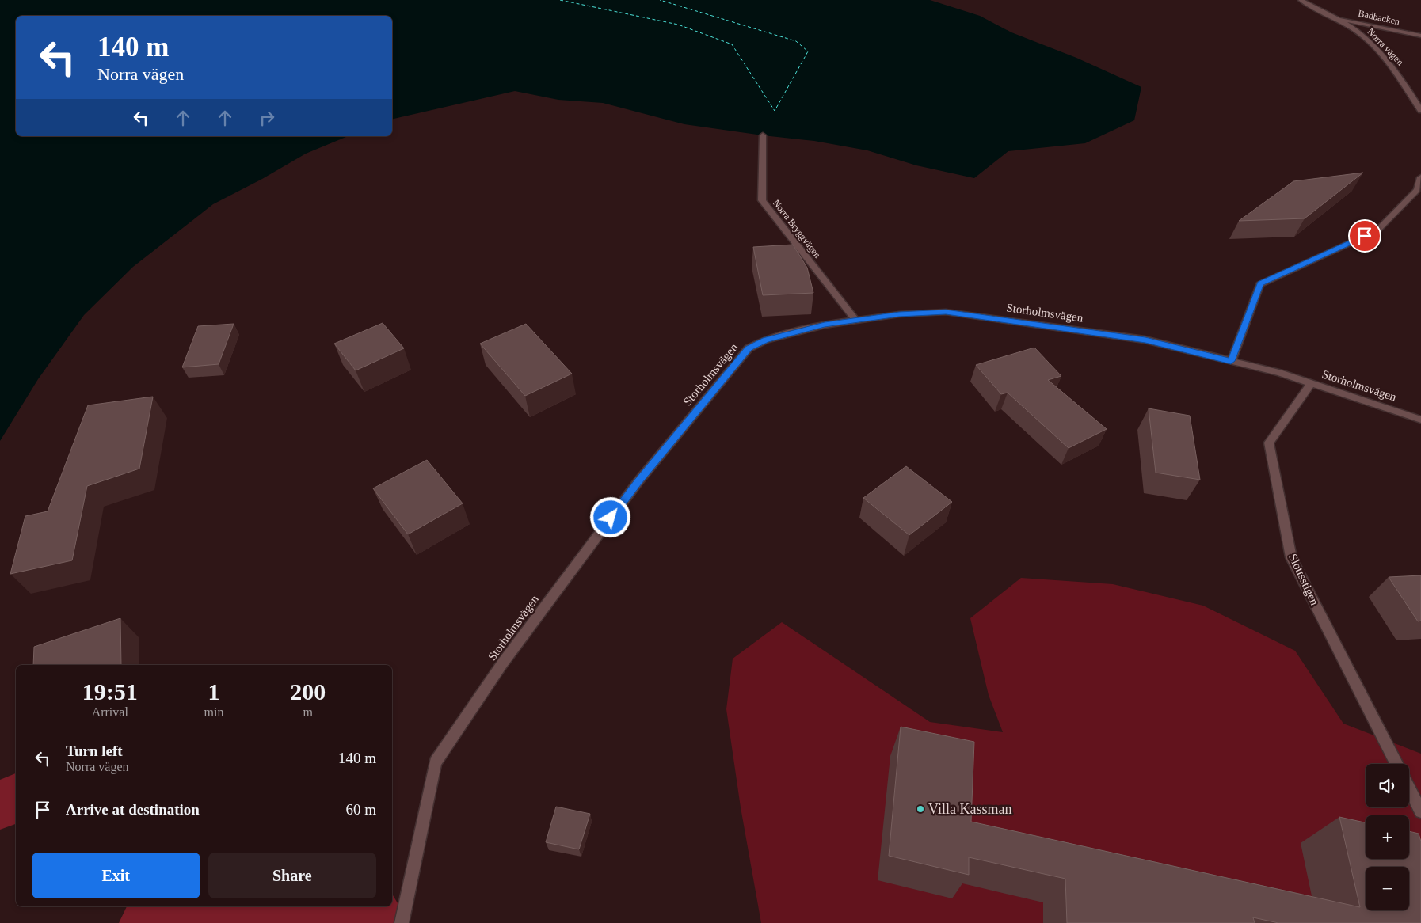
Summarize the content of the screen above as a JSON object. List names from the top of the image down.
{
  "streets": {
    "street": [
      "Badbacken",
      "Norra vägen",
      "Norra Bryggvägen",
      "Storholmsvägen",
      "Slottsstigen"
    ]
  },
  "crossings": [
    ["Badbacken", "Norra vägen"],
    ["Norra Bryggvägen", "Storholmsvägen"],
    ["Storholmsvägen", "Slottsstigen"]
  ],
  "places": ["Villa Kassman"],
  "page": {
    "turn": ["140 m", "Norra vägen"],
    "eta": [
      "19:51",
      "Arrival",
      "1",
      "min",
      "200",
      "m"
    ],
    "list": [
      {
        "name": "Turn left",
        "note": "Norra vägen",
        "value": "140 m"
      },
      {
        "name": "Arrive at destination",
        "value": "60 m"
      }
    ],
    "map_buttons": ["+", "−"],
    "buttons": ["Exit", "Share"]
  }
}
